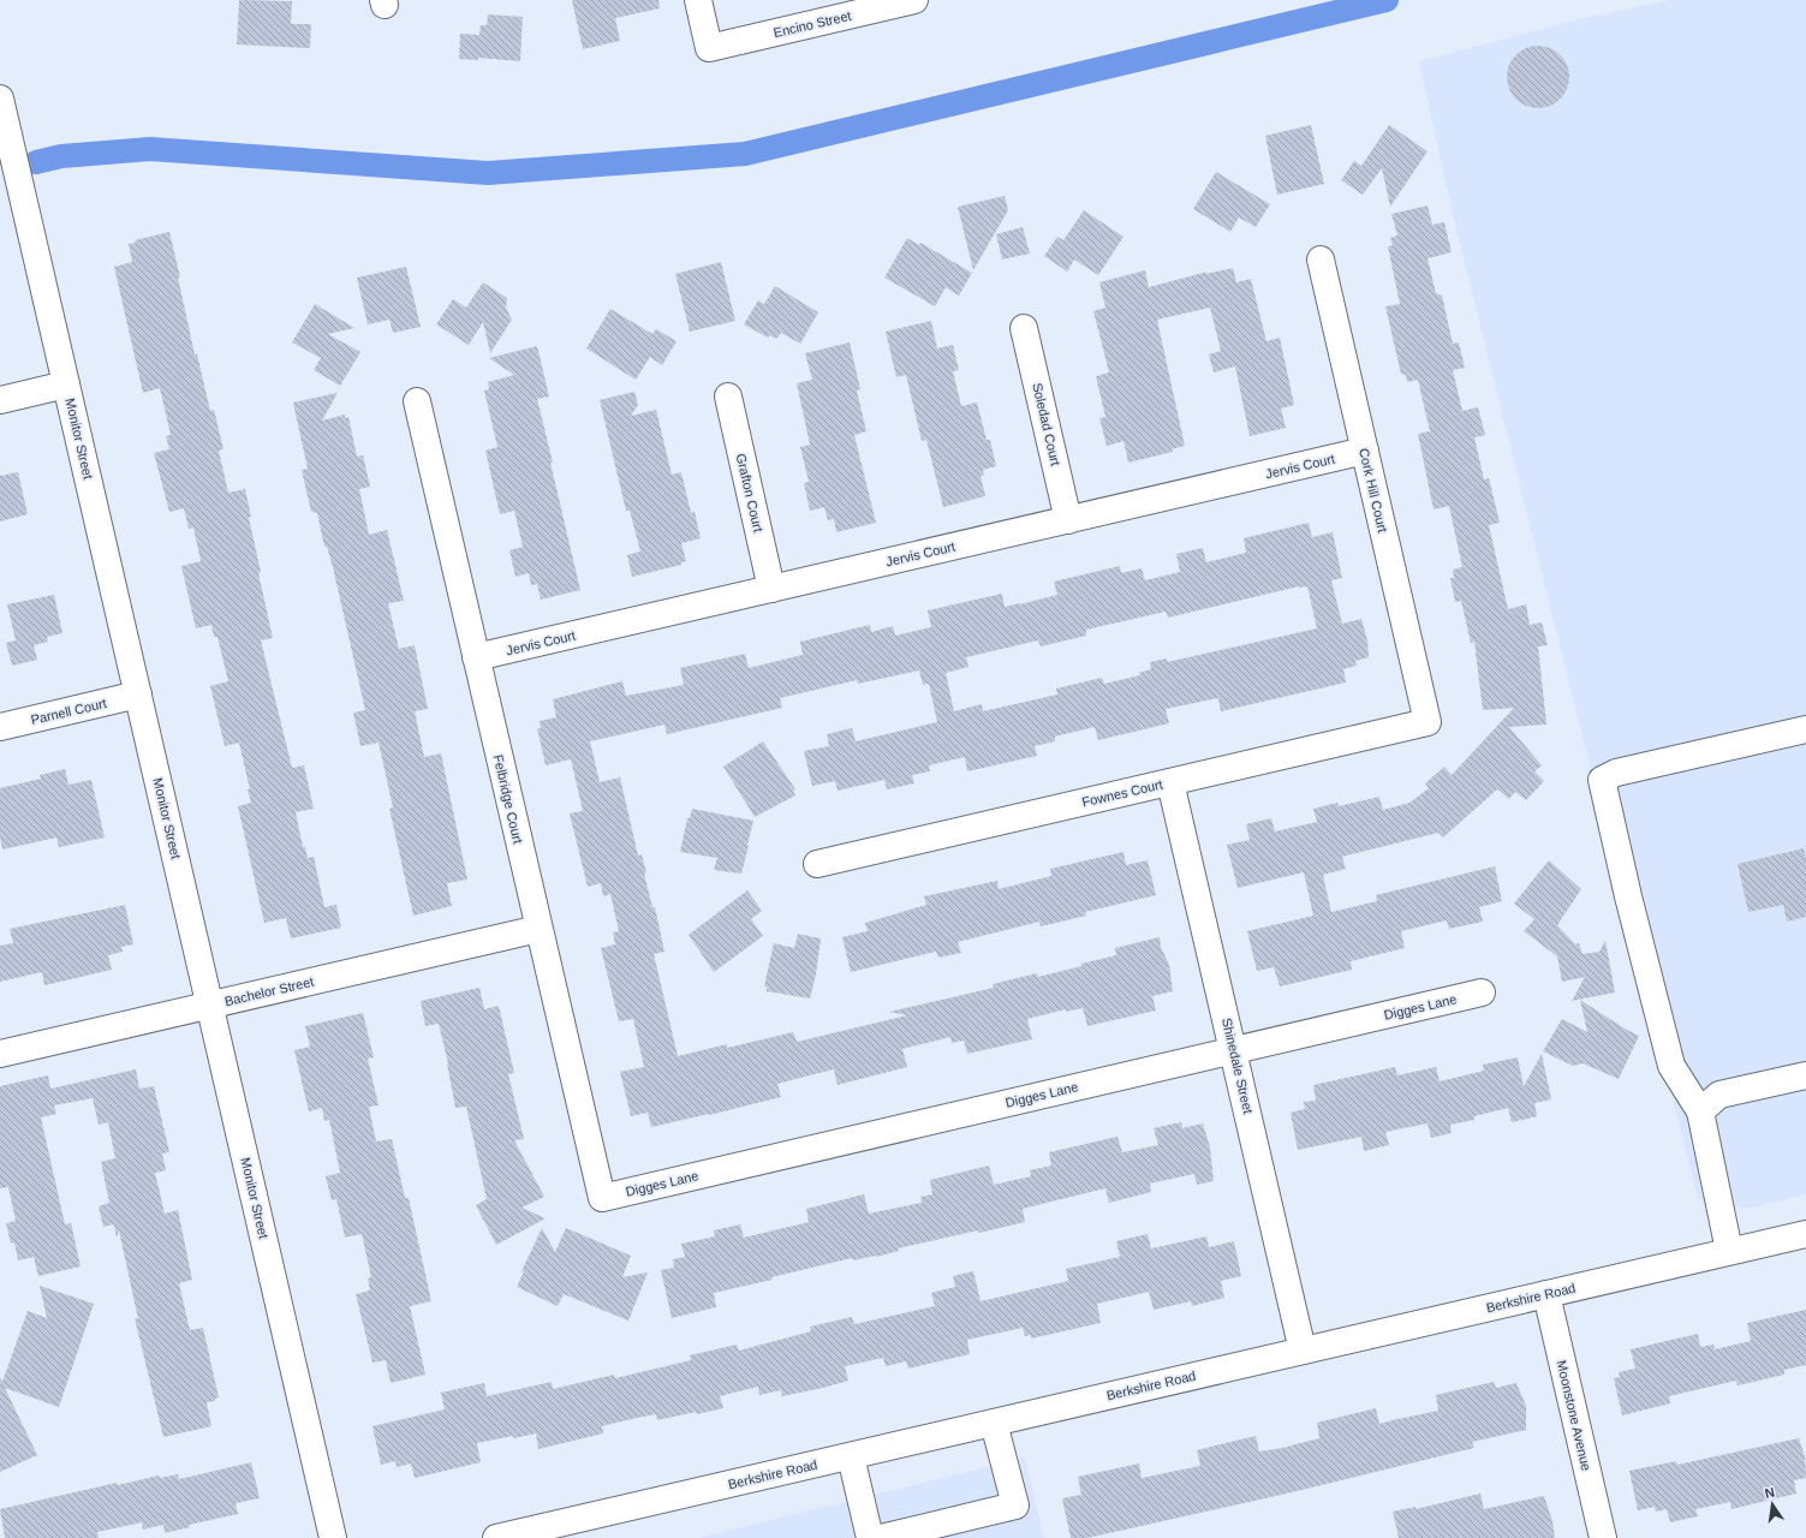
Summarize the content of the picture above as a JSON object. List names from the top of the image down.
{
  "streets": {
    "street": [
      "Encino Street",
      "Soledad Court",
      "Monitor Street",
      "Jervis Court",
      "Cork Hill Court",
      "Grafton Court",
      "Parnell Court",
      "Fownes Court",
      "Felbridge Court",
      "Bachelor Street",
      "Digges Lane",
      "Shinedale Street",
      "Berkshire Road",
      "Moonstone Avenue"
    ]
  },
  "crossings": [
    ["Soledad Court", "Jervis Court"],
    ["Monitor Street", "Parnell Court"],
    ["Monitor Street", "Bachelor Street"],
    ["Jervis Court", "Cork Hill Court"],
    ["Jervis Court", "Grafton Court"],
    ["Jervis Court", "Felbridge Court"],
    ["Cork Hill Court", "Fownes Court"],
    ["Fownes Court", "Shinedale Street"],
    ["Felbridge Court", "Bachelor Street"],
    ["Felbridge Court", "Digges Lane"],
    ["Digges Lane", "Shinedale Street"],
    ["Shinedale Street", "Berkshire Road"],
    ["Berkshire Road", "Moonstone Avenue"]
  ],
  "north": "top"
}
